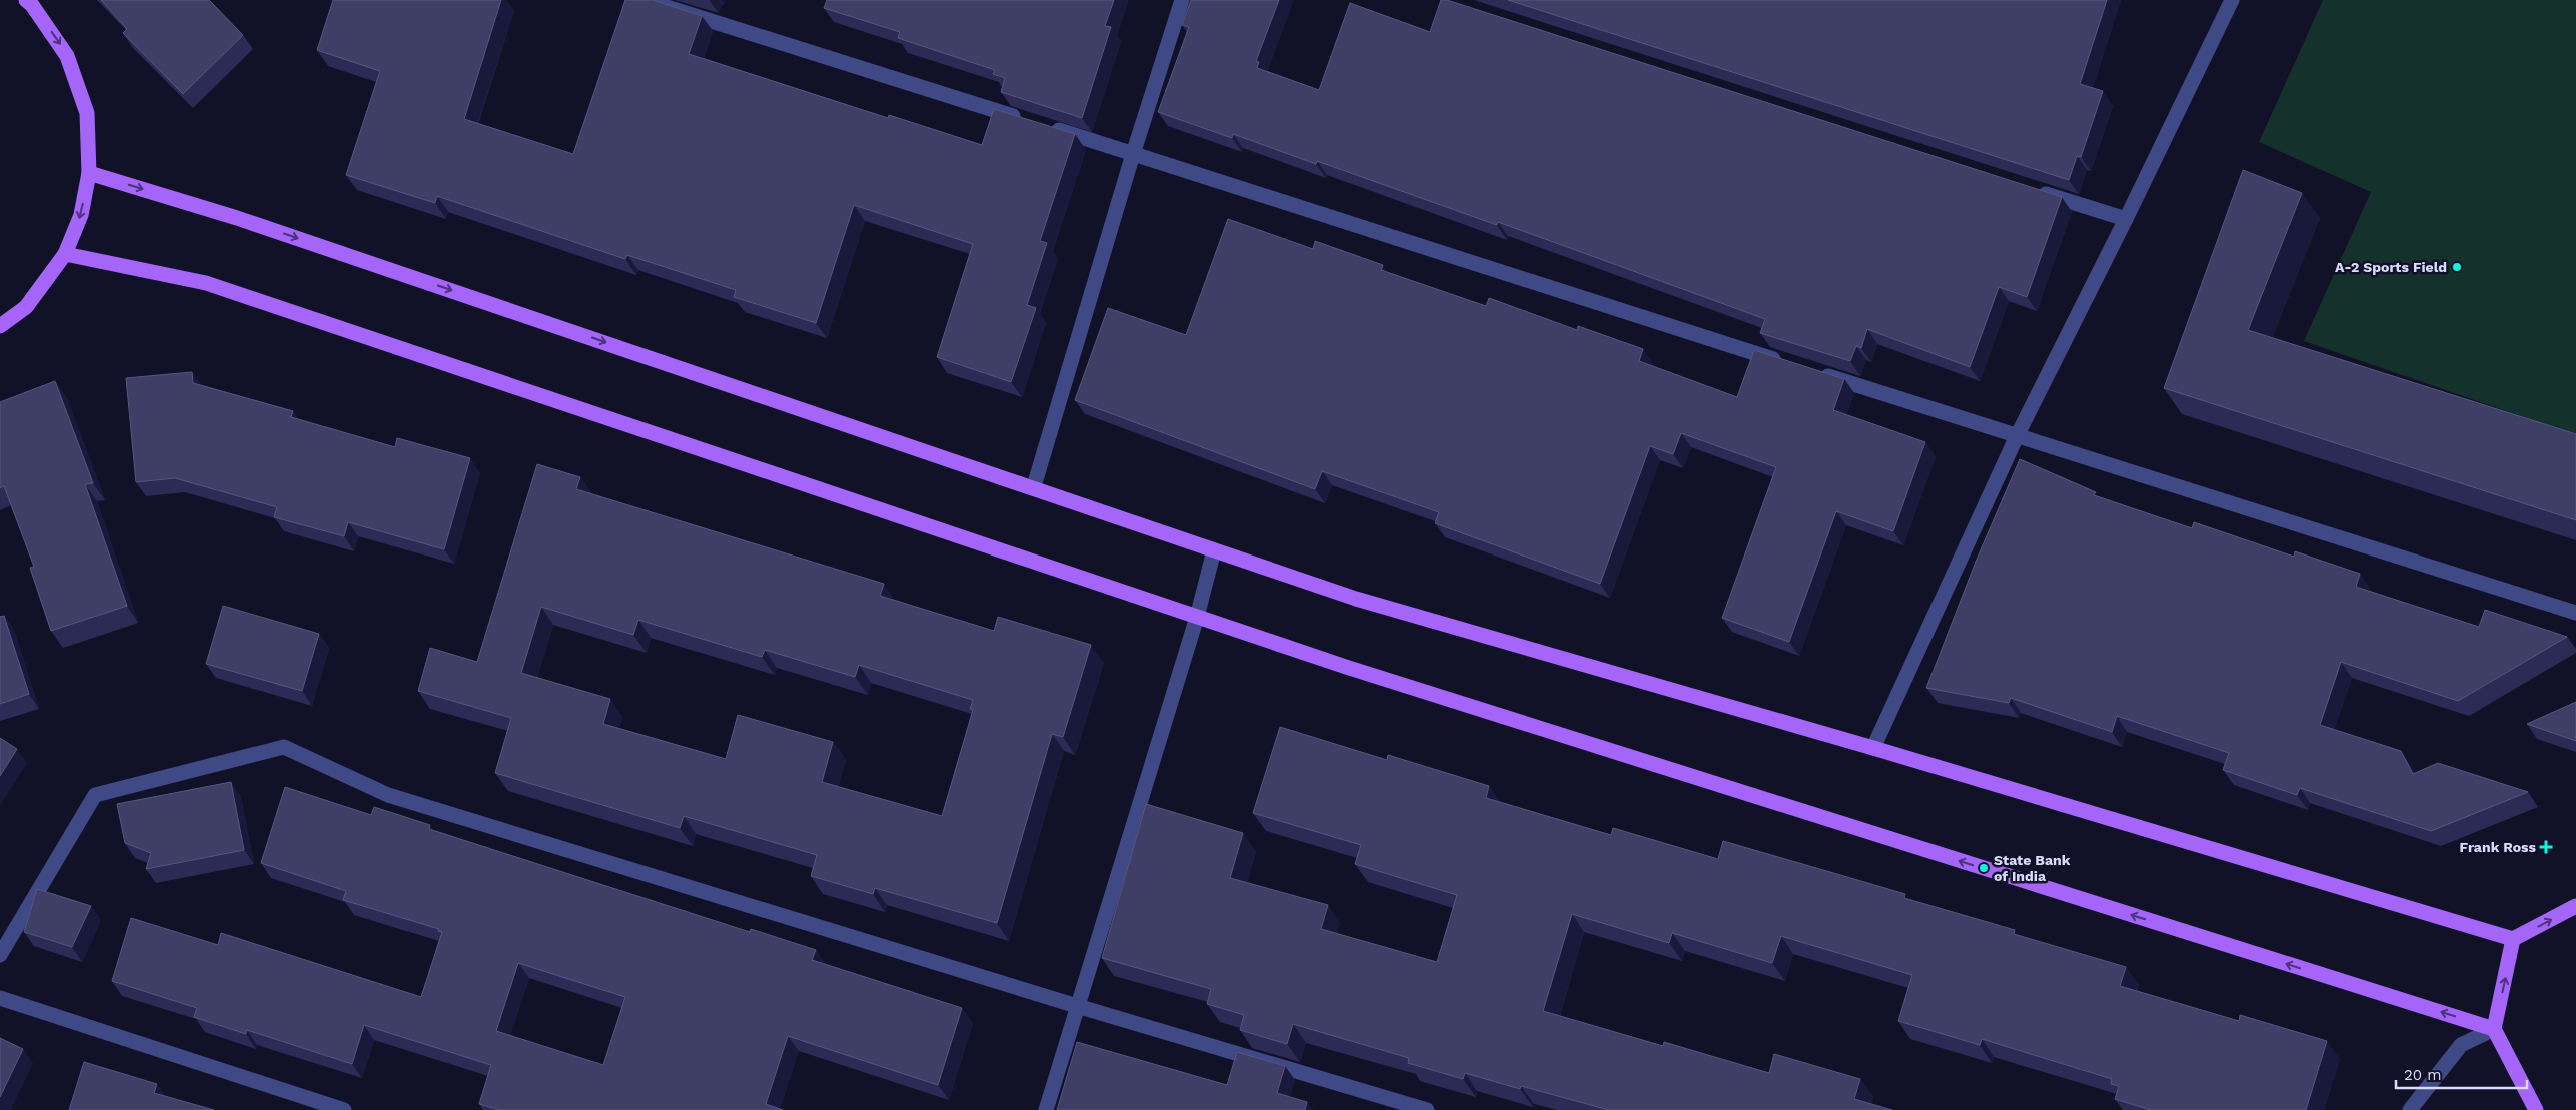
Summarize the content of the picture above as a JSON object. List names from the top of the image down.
{
  "places": {
    "other": ["A-2 Sports Field", "State Bank of India"],
    "health": ["Frank Ross"]
  },
  "scale_bar": "20 m"
}
